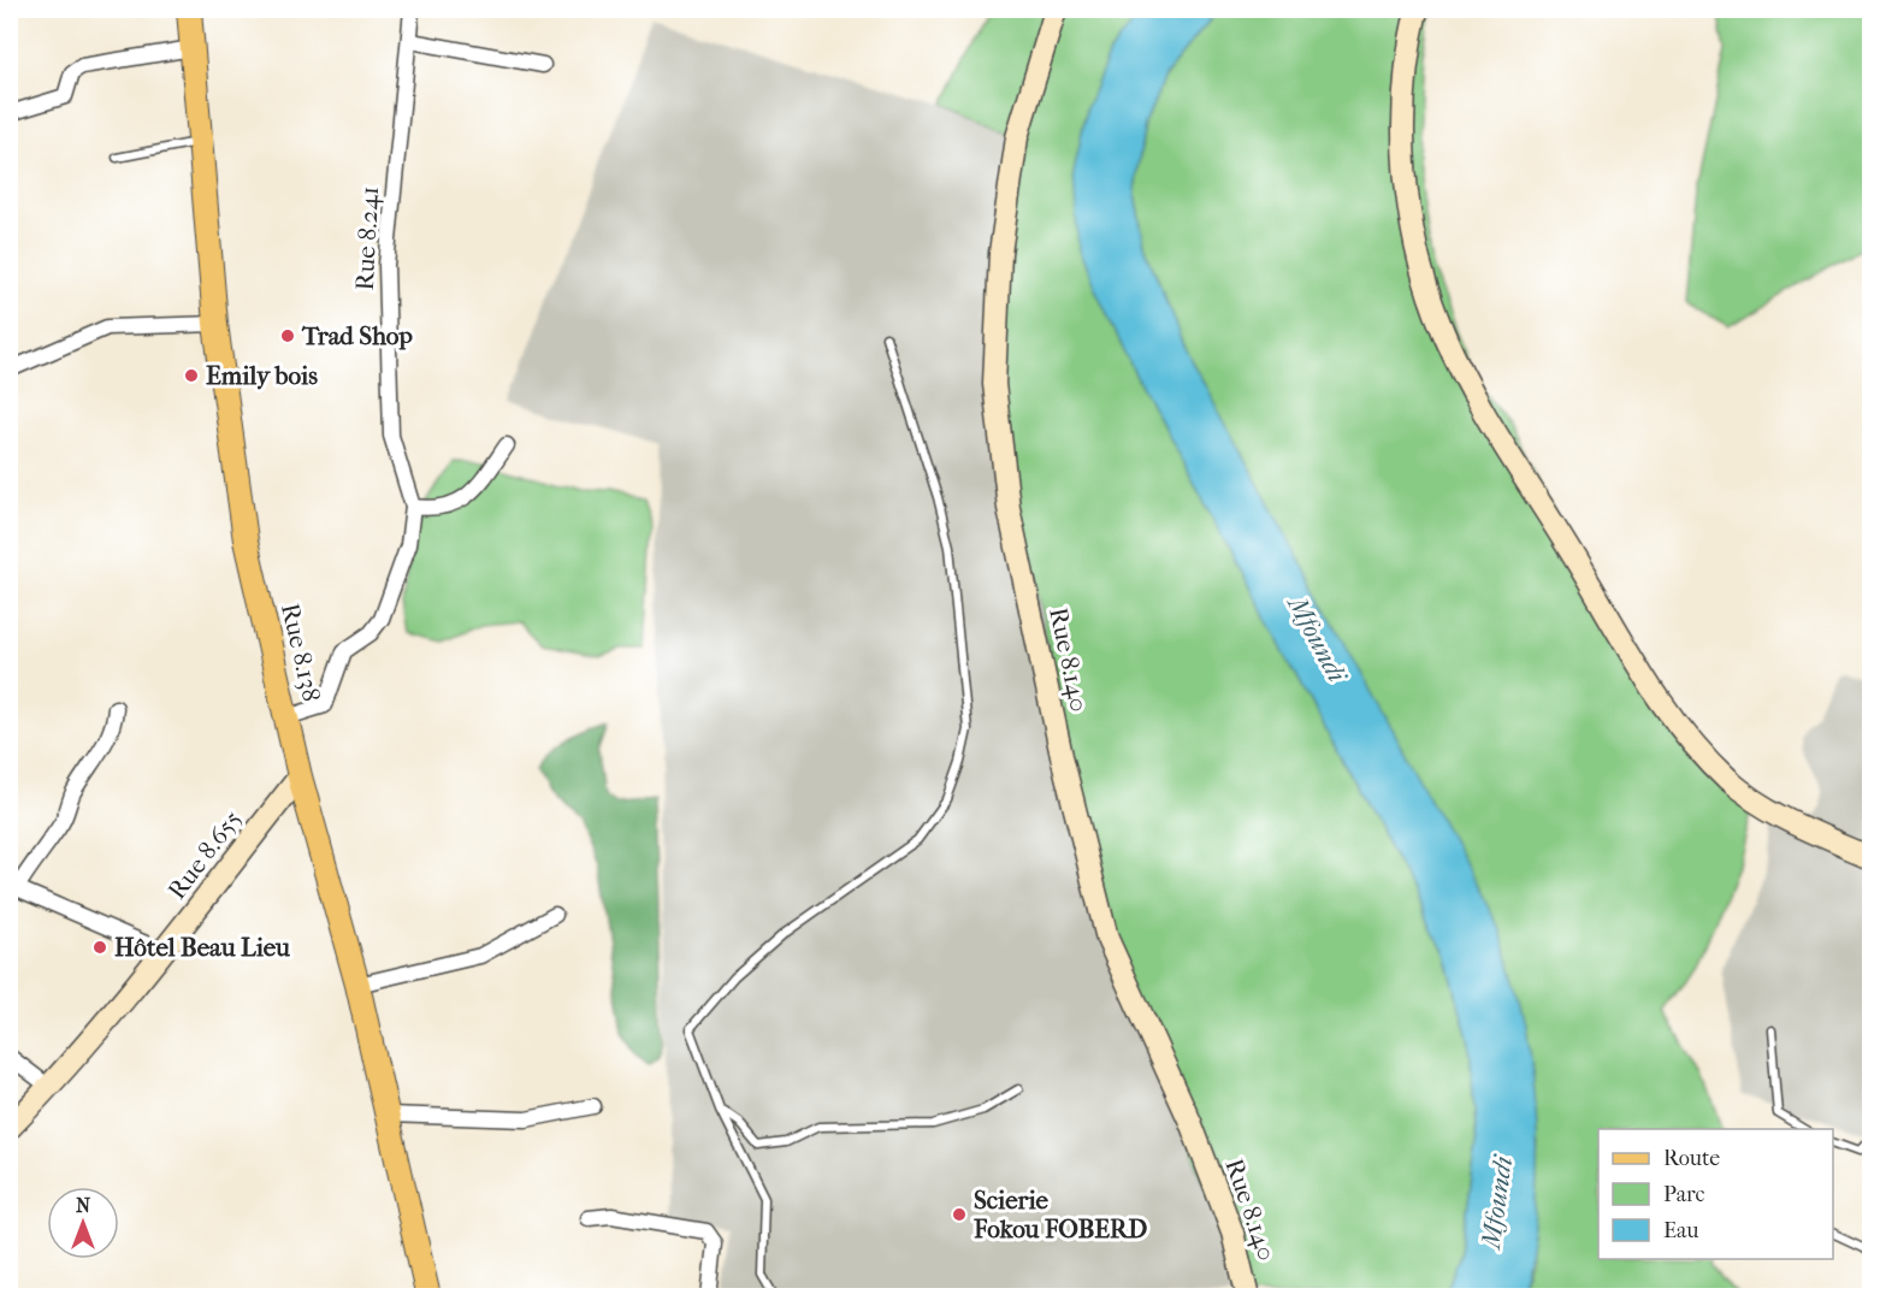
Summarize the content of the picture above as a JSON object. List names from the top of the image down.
{
  "streets": {
    "main road": ["Rue 8.138", "Rue 8.140", "Rue 8.655"],
    "street": ["Rue 8.241"]
  },
  "crossings": [
    ["Rue 8.241", "Rue 8.138"],
    ["Rue 8.138", "Rue 8.655"]
  ],
  "water": ["Mfoundi"],
  "places": [
    "Trad Shop",
    "Emily bois",
    "Hôtel Beau Lieu",
    "Scierie Fokou FOBERD"
  ],
  "legend": ["Route", "Parc", "Eau"],
  "north": "top"
}
